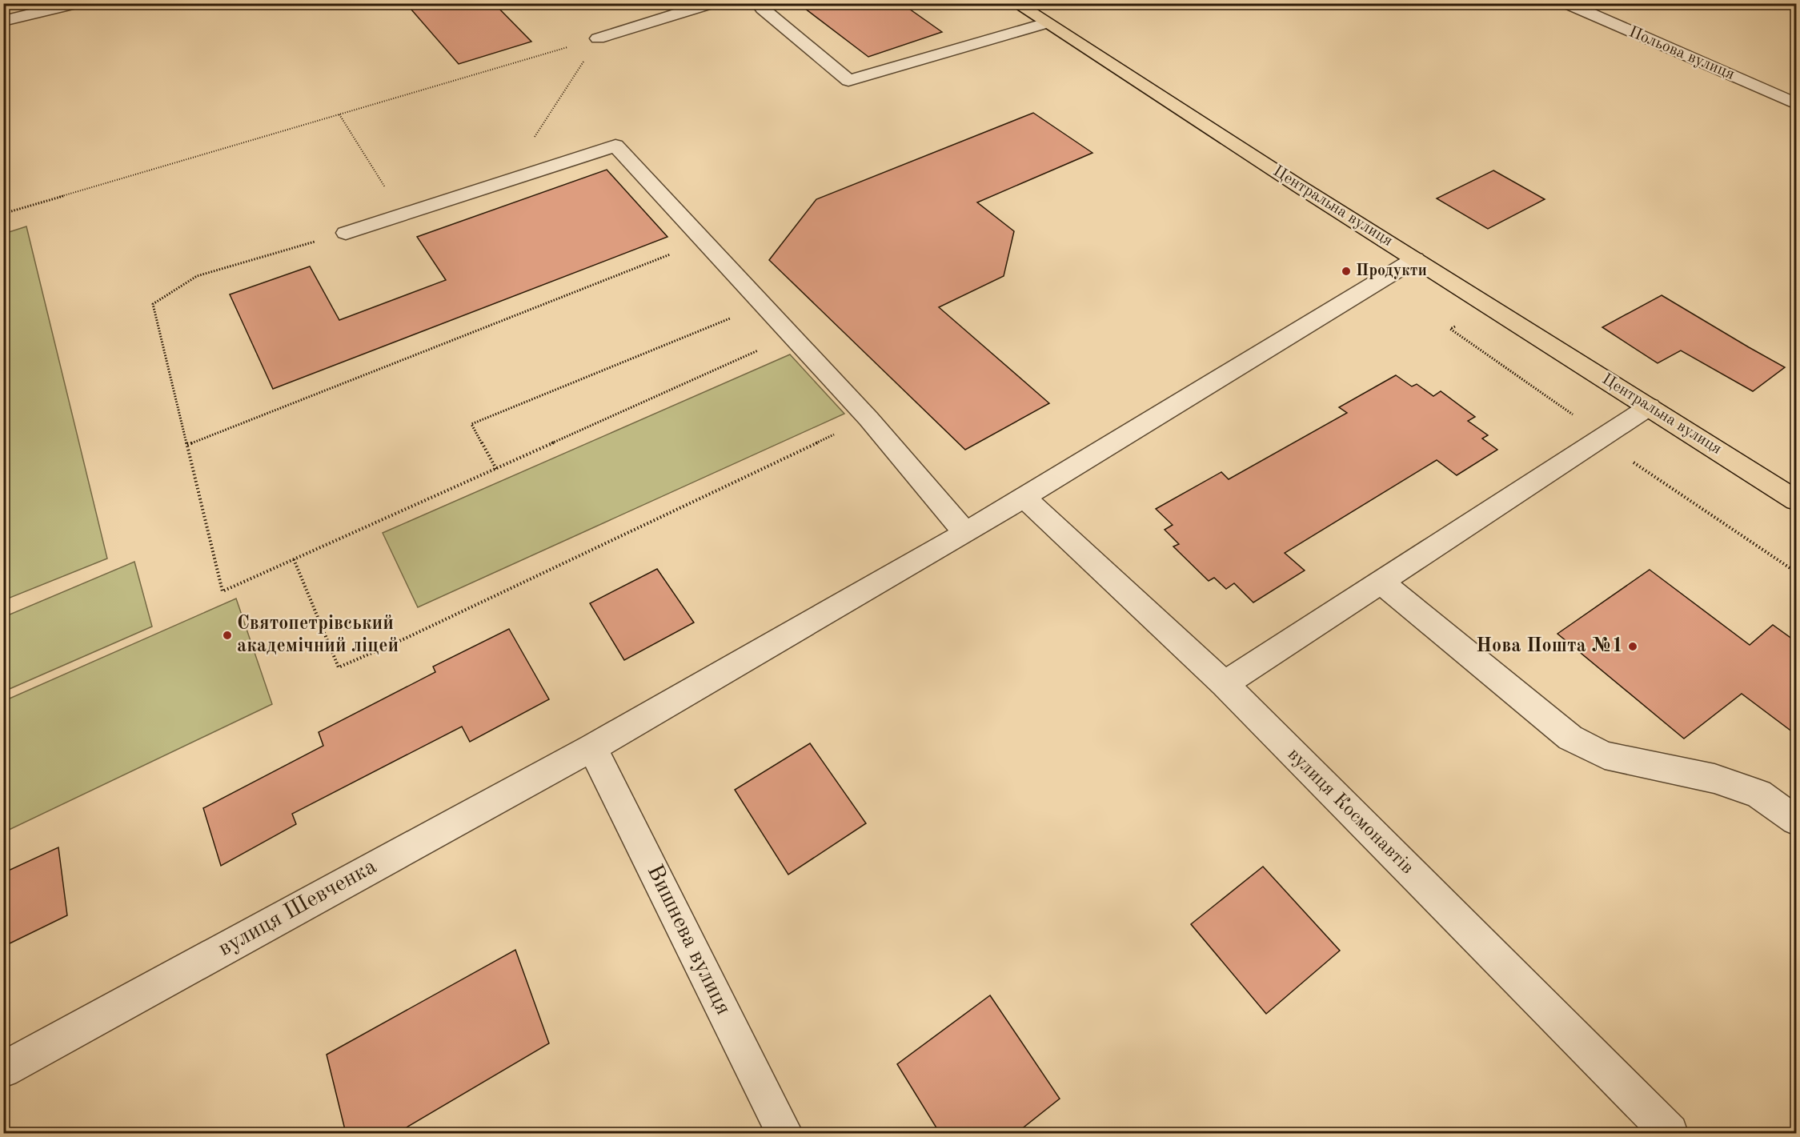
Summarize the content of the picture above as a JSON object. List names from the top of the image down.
{
  "streets": {
    "main road": ["Центральна вулиця"],
    "street": [
      "Польова вулиця",
      "вулиця Космонавтів",
      "вулиця Шевченка",
      "Вишнева вулиця"
    ]
  },
  "crossings": [
    ["Центральна вулиця", "вулиця Шевченка"],
    ["вулиця Космонавтів", "вулиця Шевченка"],
    ["вулиця Шевченка", "Вишнева вулиця"]
  ],
  "places": ["Продукти", "Святопетрівський академічний ліцей", "Нова Пошта №1"]
}
